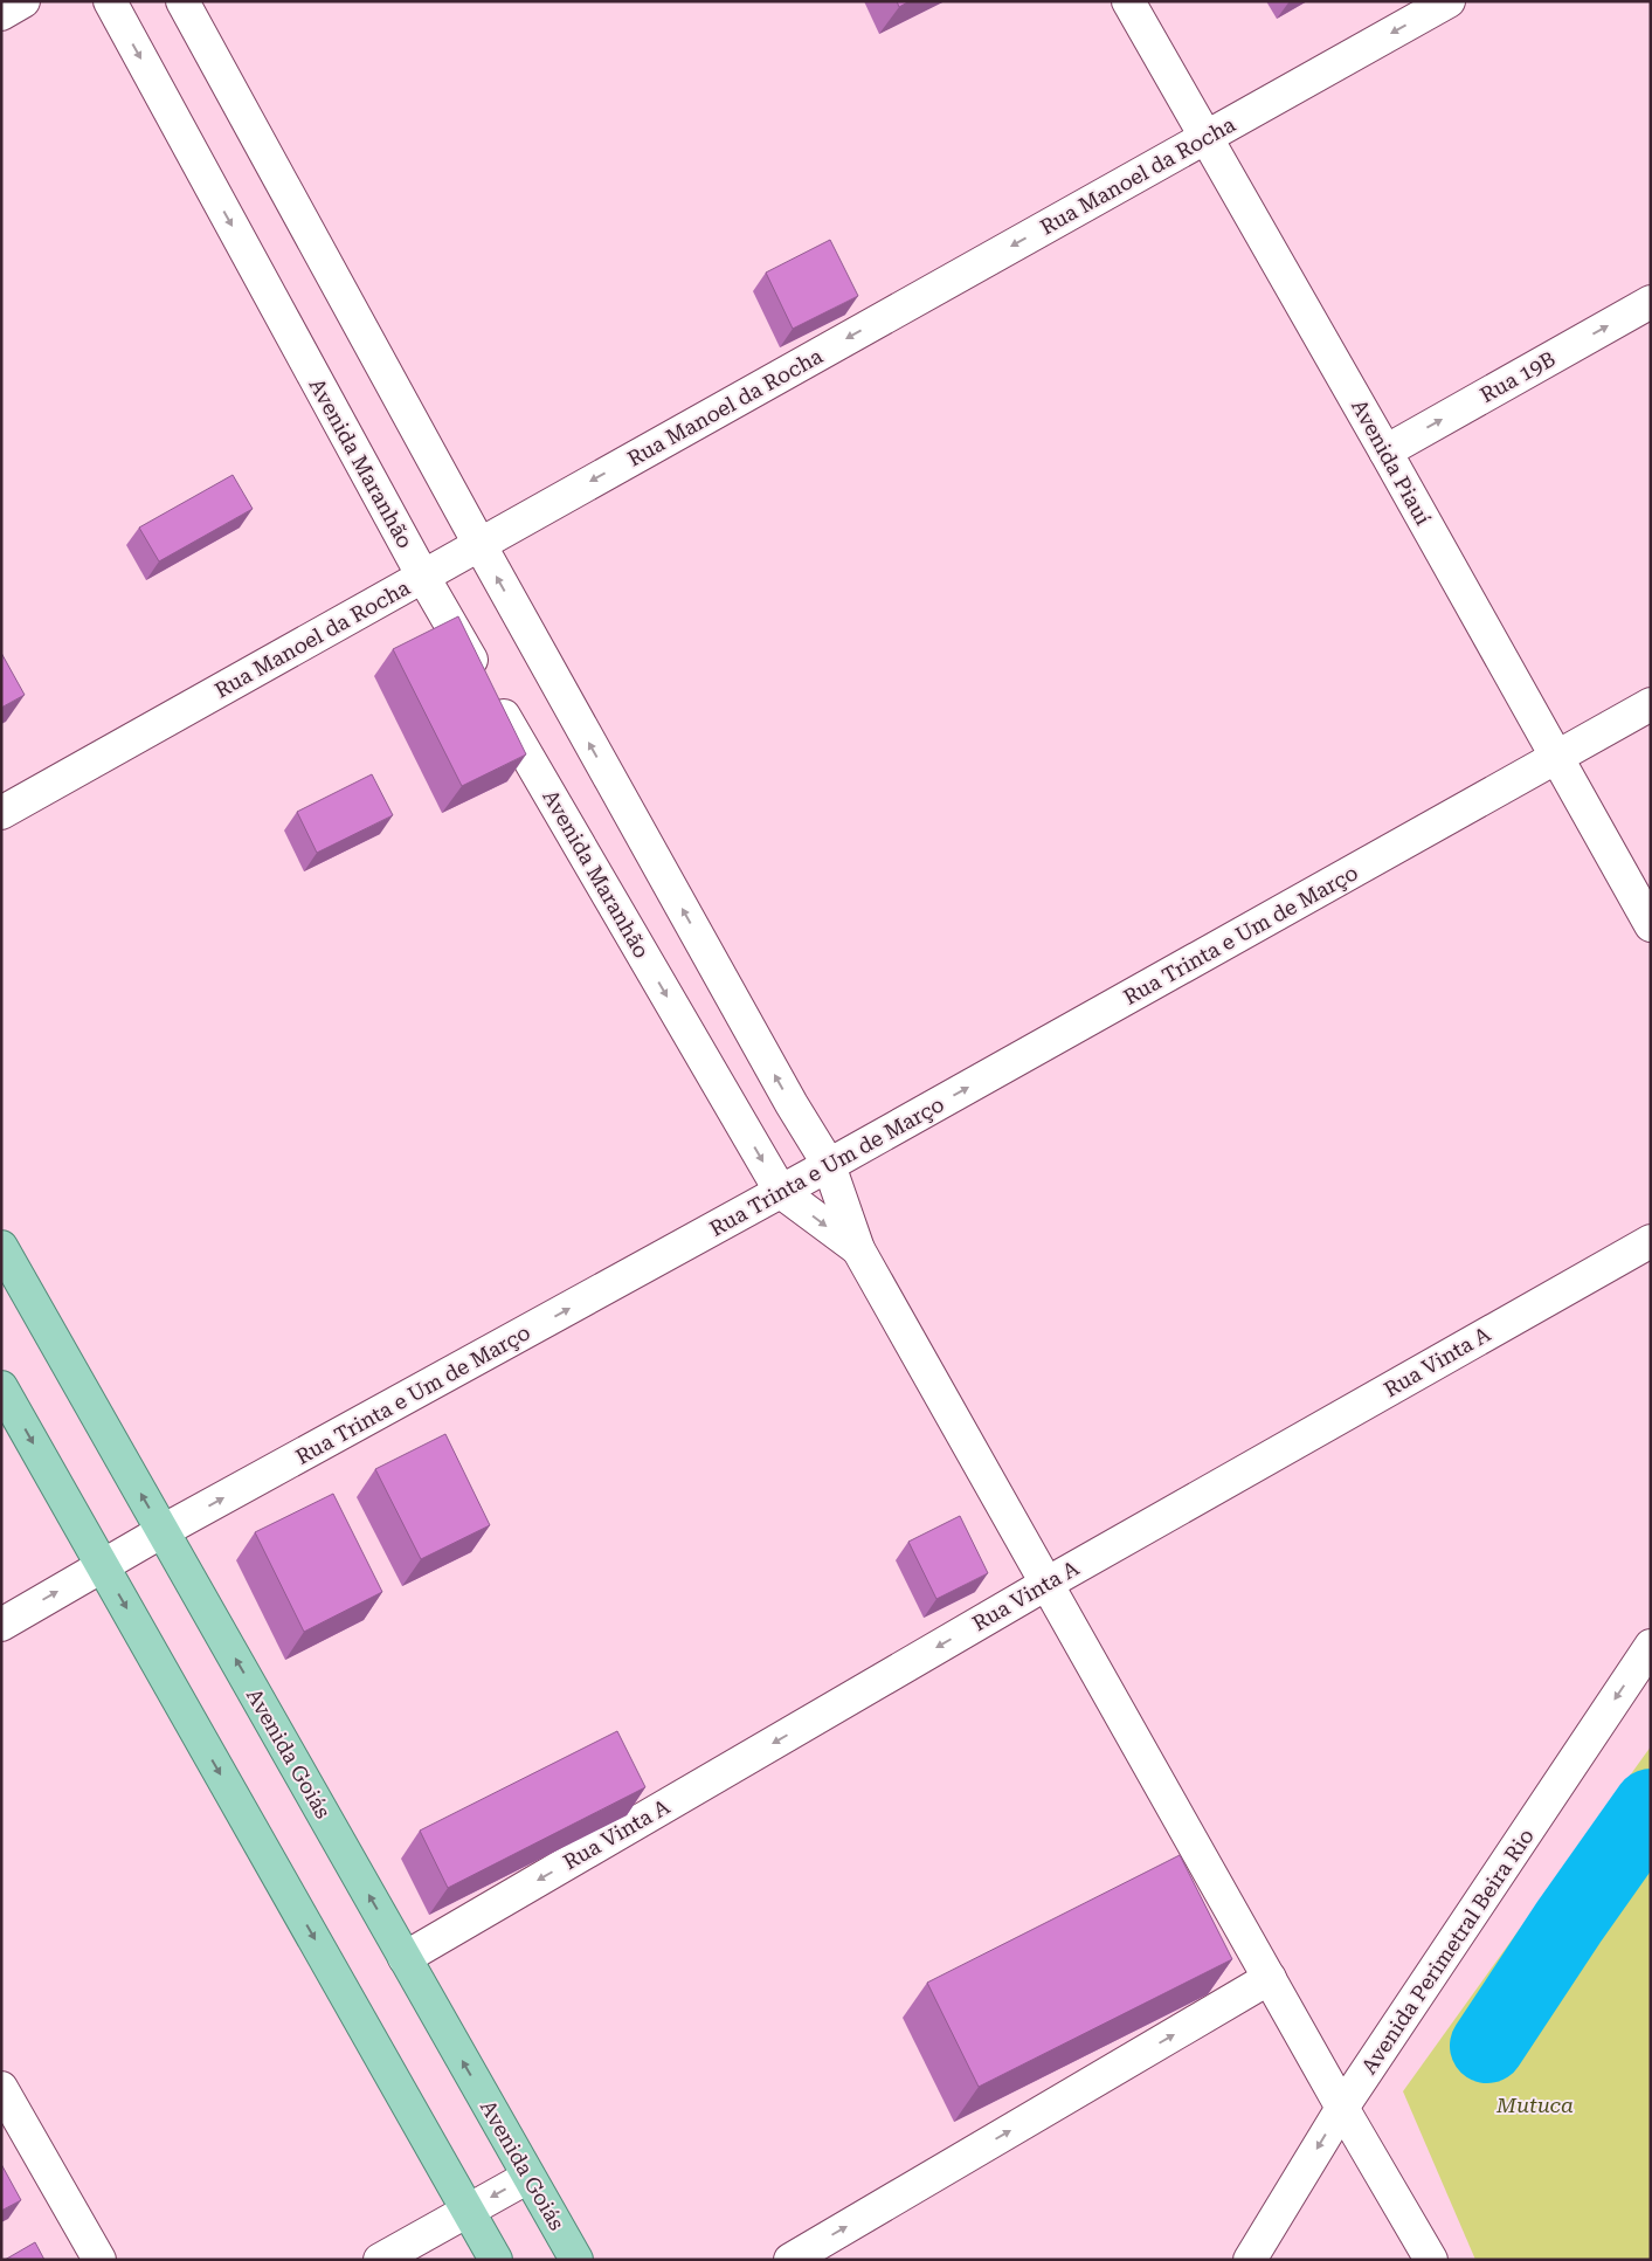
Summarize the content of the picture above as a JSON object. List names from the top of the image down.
{
  "streets": {
    "main road": ["Avenida Goiás"],
    "street": [
      "Rua Manoel da Rocha",
      "Rua 19B",
      "Avenida Piauí",
      "Avenida Maranhão",
      "Rua Trinta e Um de Março",
      "Rua Vinta A",
      "Avenida Perimetral Beira Rio"
    ]
  },
  "crossings": [
    ["Rua Manoel da Rocha", "Avenida Piauí"],
    ["Rua Manoel da Rocha", "Avenida Maranhão"],
    ["Rua 19B", "Avenida Piauí"],
    ["Avenida Piauí", "Rua Trinta e Um de Março"],
    ["Avenida Maranhão", "Rua Trinta e Um de Março"],
    ["Rua Trinta e Um de Março", "Avenida Goiás"],
    ["Rua Vinta A", "Avenida Goiás"]
  ],
  "one_way": [
    "Rua Manoel da Rocha",
    "Rua 19B",
    "Rua Trinta e Um de Março",
    "Rua Vinta A",
    "Avenida Perimetral Beira Rio"
  ],
  "parks": ["Mutuca"]
}
